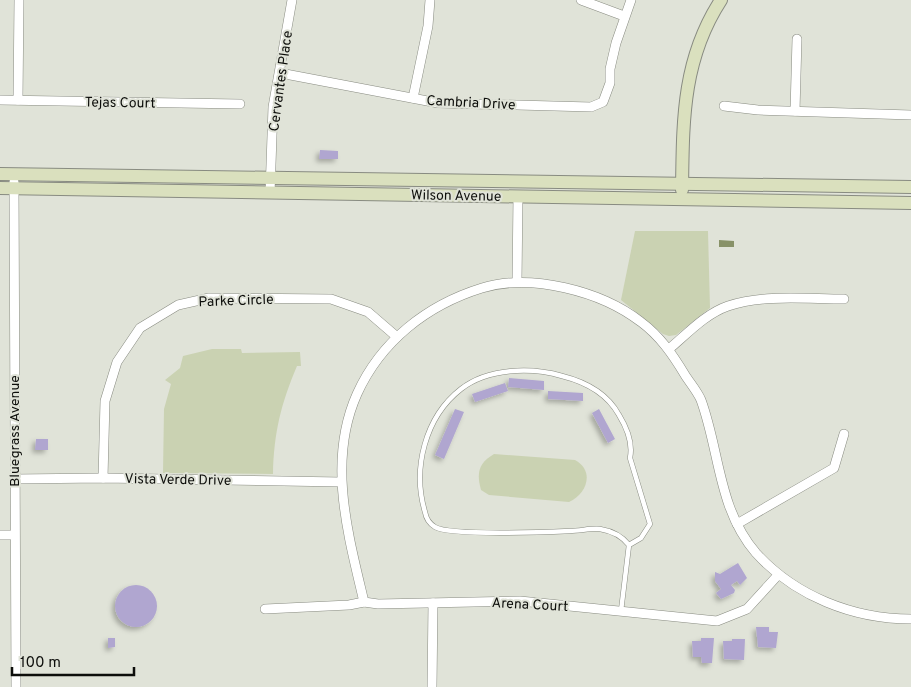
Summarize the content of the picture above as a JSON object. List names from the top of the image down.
{
  "streets": {
    "main road": ["Wilson Avenue"],
    "street": [
      "Cervantes Place",
      "Tejas Court",
      "Cambria Drive",
      "Parke Circle",
      "Bluegrass Avenue",
      "Vista Verde Drive",
      "Arena Court"
    ]
  },
  "crossings": [
    ["Cervantes Place", "Cambria Drive"],
    ["Cervantes Place", "Wilson Avenue"],
    ["Wilson Avenue", "Bluegrass Avenue"],
    ["Parke Circle", "Vista Verde Drive"],
    ["Bluegrass Avenue", "Vista Verde Drive"]
  ],
  "scale_bar": "100 m"
}
